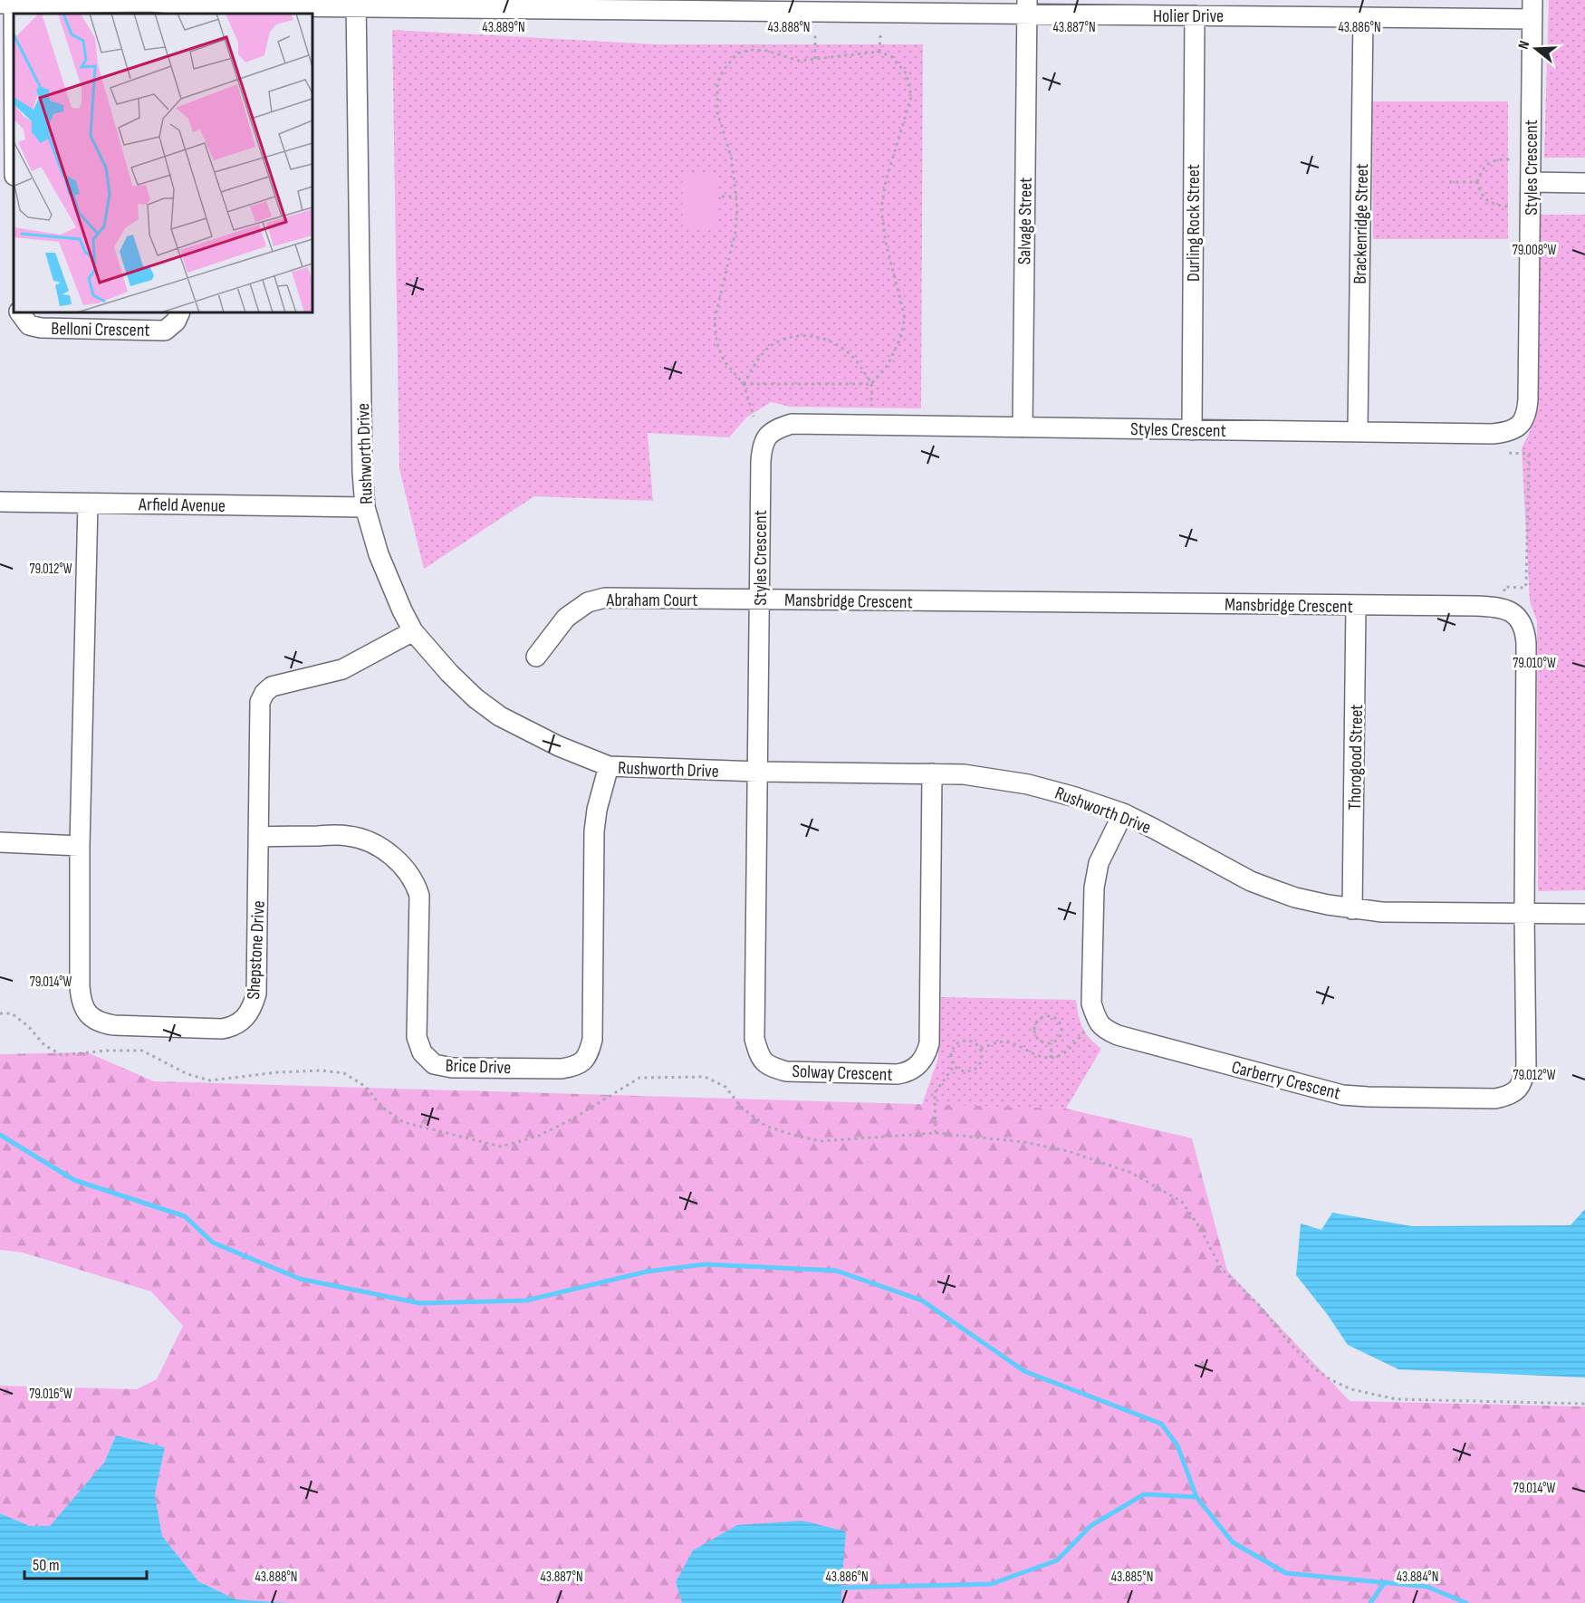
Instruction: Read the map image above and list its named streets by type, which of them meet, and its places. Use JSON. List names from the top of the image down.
{
  "streets": {
    "street": [
      "Holier Drive",
      "Styles Crescent",
      "Salvage Street",
      "Durling Rock Street",
      "Brackenridge Street",
      "Belloni Crescent",
      "Rushworth Drive",
      "Arfield Avenue",
      "Abraham Court",
      "Mansbridge Crescent",
      "Thorogood Street",
      "Shepstone Drive",
      "Brice Drive",
      "Solway Crescent",
      "Carberry Crescent"
    ]
  },
  "crossings": [
    ["Holier Drive", "Styles Crescent"],
    ["Holier Drive", "Salvage Street"],
    ["Holier Drive", "Durling Rock Street"],
    ["Holier Drive", "Brackenridge Street"],
    ["Holier Drive", "Rushworth Drive"],
    ["Styles Crescent", "Salvage Street"],
    ["Styles Crescent", "Durling Rock Street"],
    ["Styles Crescent", "Brackenridge Street"],
    ["Styles Crescent", "Rushworth Drive"],
    ["Styles Crescent", "Abraham Court"],
    ["Styles Crescent", "Mansbridge Crescent"],
    ["Styles Crescent", "Solway Crescent"],
    ["Rushworth Drive", "Arfield Avenue"],
    ["Rushworth Drive", "Mansbridge Crescent"],
    ["Rushworth Drive", "Thorogood Street"],
    ["Rushworth Drive", "Shepstone Drive"],
    ["Rushworth Drive", "Brice Drive"],
    ["Rushworth Drive", "Solway Crescent"],
    ["Rushworth Drive", "Carberry Crescent"],
    ["Arfield Avenue", "Shepstone Drive"],
    ["Abraham Court", "Mansbridge Crescent"],
    ["Mansbridge Crescent", "Thorogood Street"],
    ["Mansbridge Crescent", "Carberry Crescent"],
    ["Shepstone Drive", "Brice Drive"]
  ],
  "scale_bar": "50 m",
  "north": "left",
  "coordinates": [
    "43.889°N",
    "43.888°N",
    "43.887°N",
    "43.886°N",
    "79.008°W",
    "79.012°W",
    "79.010°W",
    "79.014°W",
    "79.016°W",
    "43.885°N",
    "43.884°N"
  ]
}
